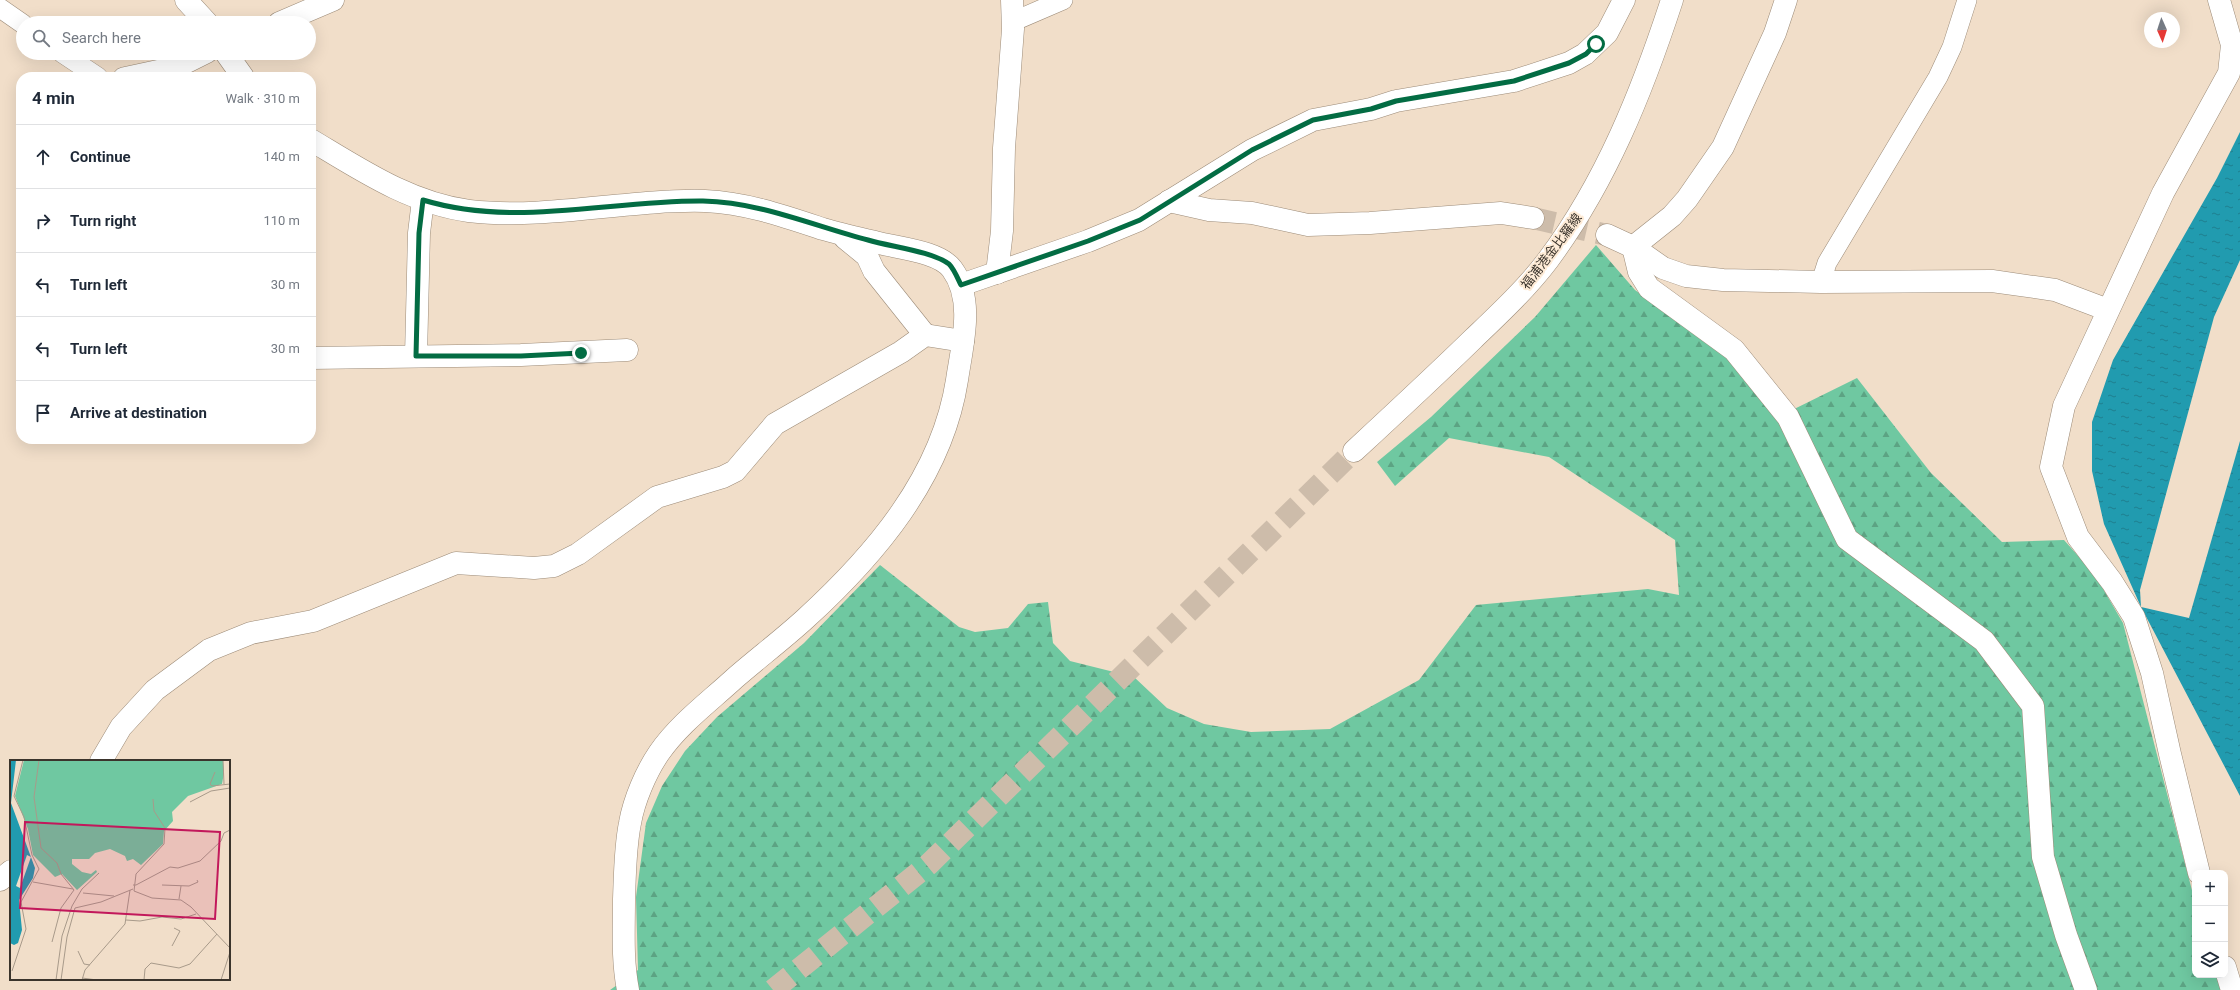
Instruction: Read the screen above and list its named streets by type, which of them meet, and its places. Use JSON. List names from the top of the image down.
{
  "streets": {
    "street": ["福浦港金比羅線"]
  },
  "north": "bottom",
  "page": {
    "search": "Search here",
    "heading": ["4 min", "Walk · 310 m"],
    "list": [
      ["Continue", "140 m"],
      ["Turn right", "110 m"],
      ["Turn left", "30 m"],
      ["Turn left", "30 m"],
      "Arrive at destination"
    ],
    "map_buttons": ["+", "−"]
  }
}
